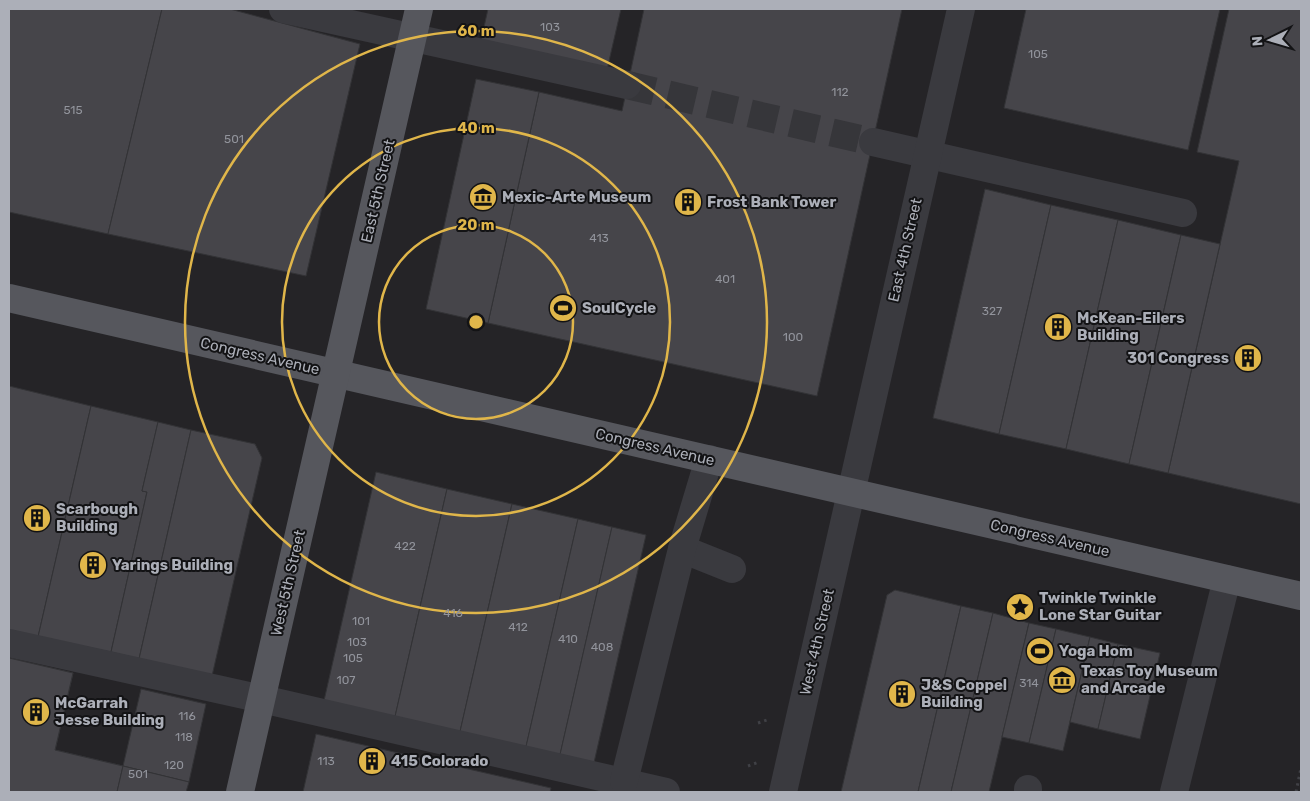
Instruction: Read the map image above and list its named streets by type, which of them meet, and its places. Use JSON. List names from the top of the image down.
{
  "streets": {
    "main road": ["East 5th Street", "Congress Avenue", "West 5th Street"],
    "street": ["East 4th Street", "West 4th Street"]
  },
  "crossings": [
    ["East 5th Street", "Congress Avenue"],
    ["East 5th Street", "West 5th Street"],
    ["East 4th Street", "Congress Avenue"],
    ["East 4th Street", "West 4th Street"],
    ["Congress Avenue", "West 5th Street"],
    ["Congress Avenue", "West 4th Street"]
  ],
  "places": {
    "museum": ["Mexic-Arte Museum", "Texas Toy Museum and Arcade"],
    "building": [
      "Frost Bank Tower",
      "McKean-Eilers Building",
      "301 Congress",
      "Scarbough Building",
      "Yarings Building",
      "J&S Coppel Building",
      "McGarrah Jesse Building",
      "415 Colorado"
    ],
    "sports": ["SoulCycle", "Yoga Hom"],
    "place": ["Twinkle Twinkle Lone Star Guitar"]
  },
  "house_numbers": [
    "103",
    "105",
    "112",
    "515",
    "501",
    "413",
    "401",
    "327",
    "100",
    "422",
    "416",
    "101",
    "412",
    "410",
    "103",
    "408",
    "105",
    "107",
    "314",
    "116",
    "118",
    "113",
    "120",
    "501"
  ],
  "north": "left",
  "rings": ["60 m", "40 m", "20 m"]
}
